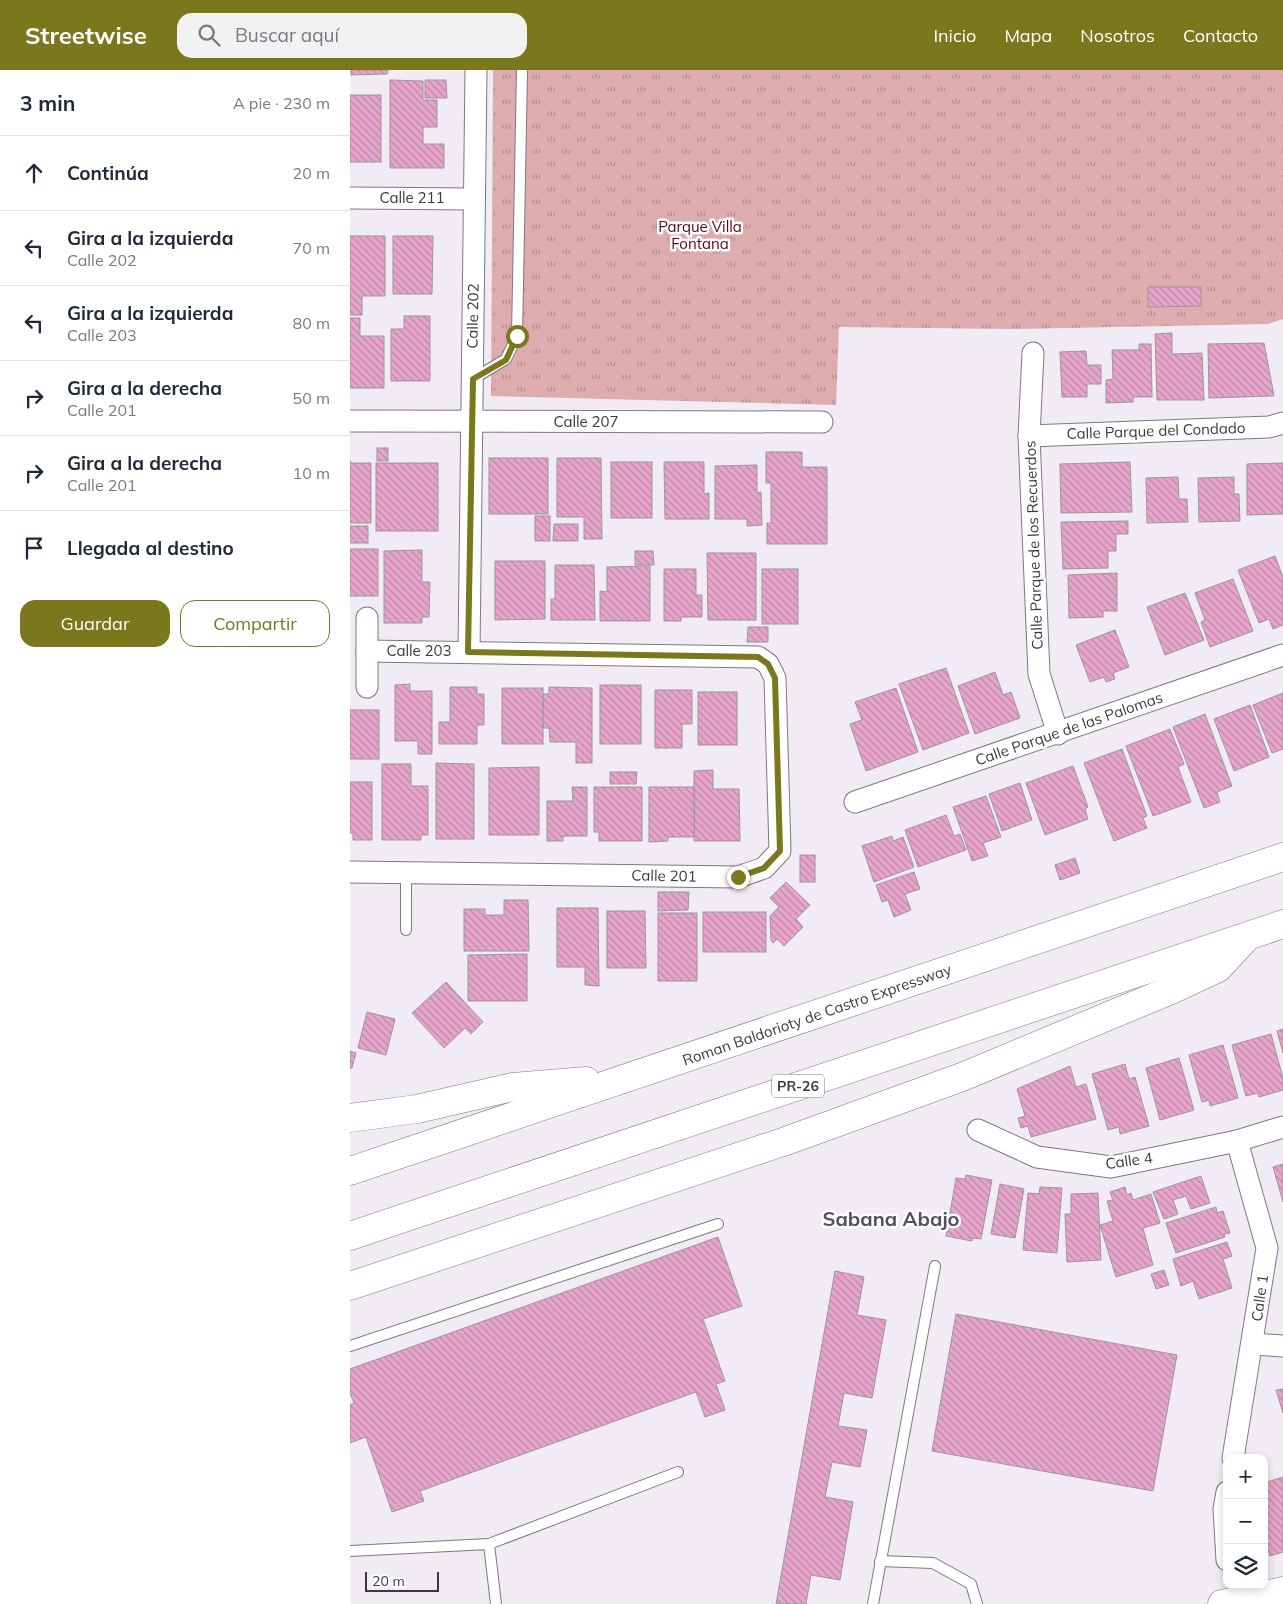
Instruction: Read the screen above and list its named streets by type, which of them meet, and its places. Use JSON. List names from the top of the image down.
{
  "streets": {
    "main road": ["Roman Baldorioty de Castro Expressway", "PR-26"],
    "street": [
      "Calle 211",
      "Calle 202",
      "Calle 207",
      "Calle Parque del Condado",
      "Calle Parque de los Recuerdos",
      "Calle 203",
      "Calle Parque de las Palomas",
      "Calle 201",
      "Calle 4",
      "Calle 1"
    ]
  },
  "crossings": [
    ["Calle 211", "Calle 202"],
    ["Calle 202", "Calle 207"],
    ["Calle 202", "Calle 203"],
    ["Calle Parque del Condado", "Calle Parque de los Recuerdos"],
    ["Calle Parque de los Recuerdos", "Calle Parque de las Palomas"],
    ["Calle 203", "Calle 201"],
    ["Calle 4", "Calle 1"]
  ],
  "districts": ["Sabana Abajo"],
  "parks": ["Parque Villa Fontana"],
  "scale_bar": "20 m",
  "page": {
    "header": "Streetwise",
    "search": "Buscar aquí",
    "nav": [
      "Inicio",
      "Mapa",
      "Nosotros",
      "Contacto"
    ],
    "heading": ["3 min", "A pie · 230 m"],
    "list": [
      ["Continúa", "20 m"],
      ["Gira a la izquierda", "Calle 202", "70 m"],
      ["Gira a la izquierda", "Calle 203", "80 m"],
      ["Gira a la derecha", "Calle 201", "50 m"],
      ["Gira a la derecha", "Calle 201", "10 m"],
      "Llegada al destino"
    ],
    "buttons": ["Guardar", "Compartir"],
    "map_buttons": ["+", "−"],
    "scale": "20 m"
  }
}
